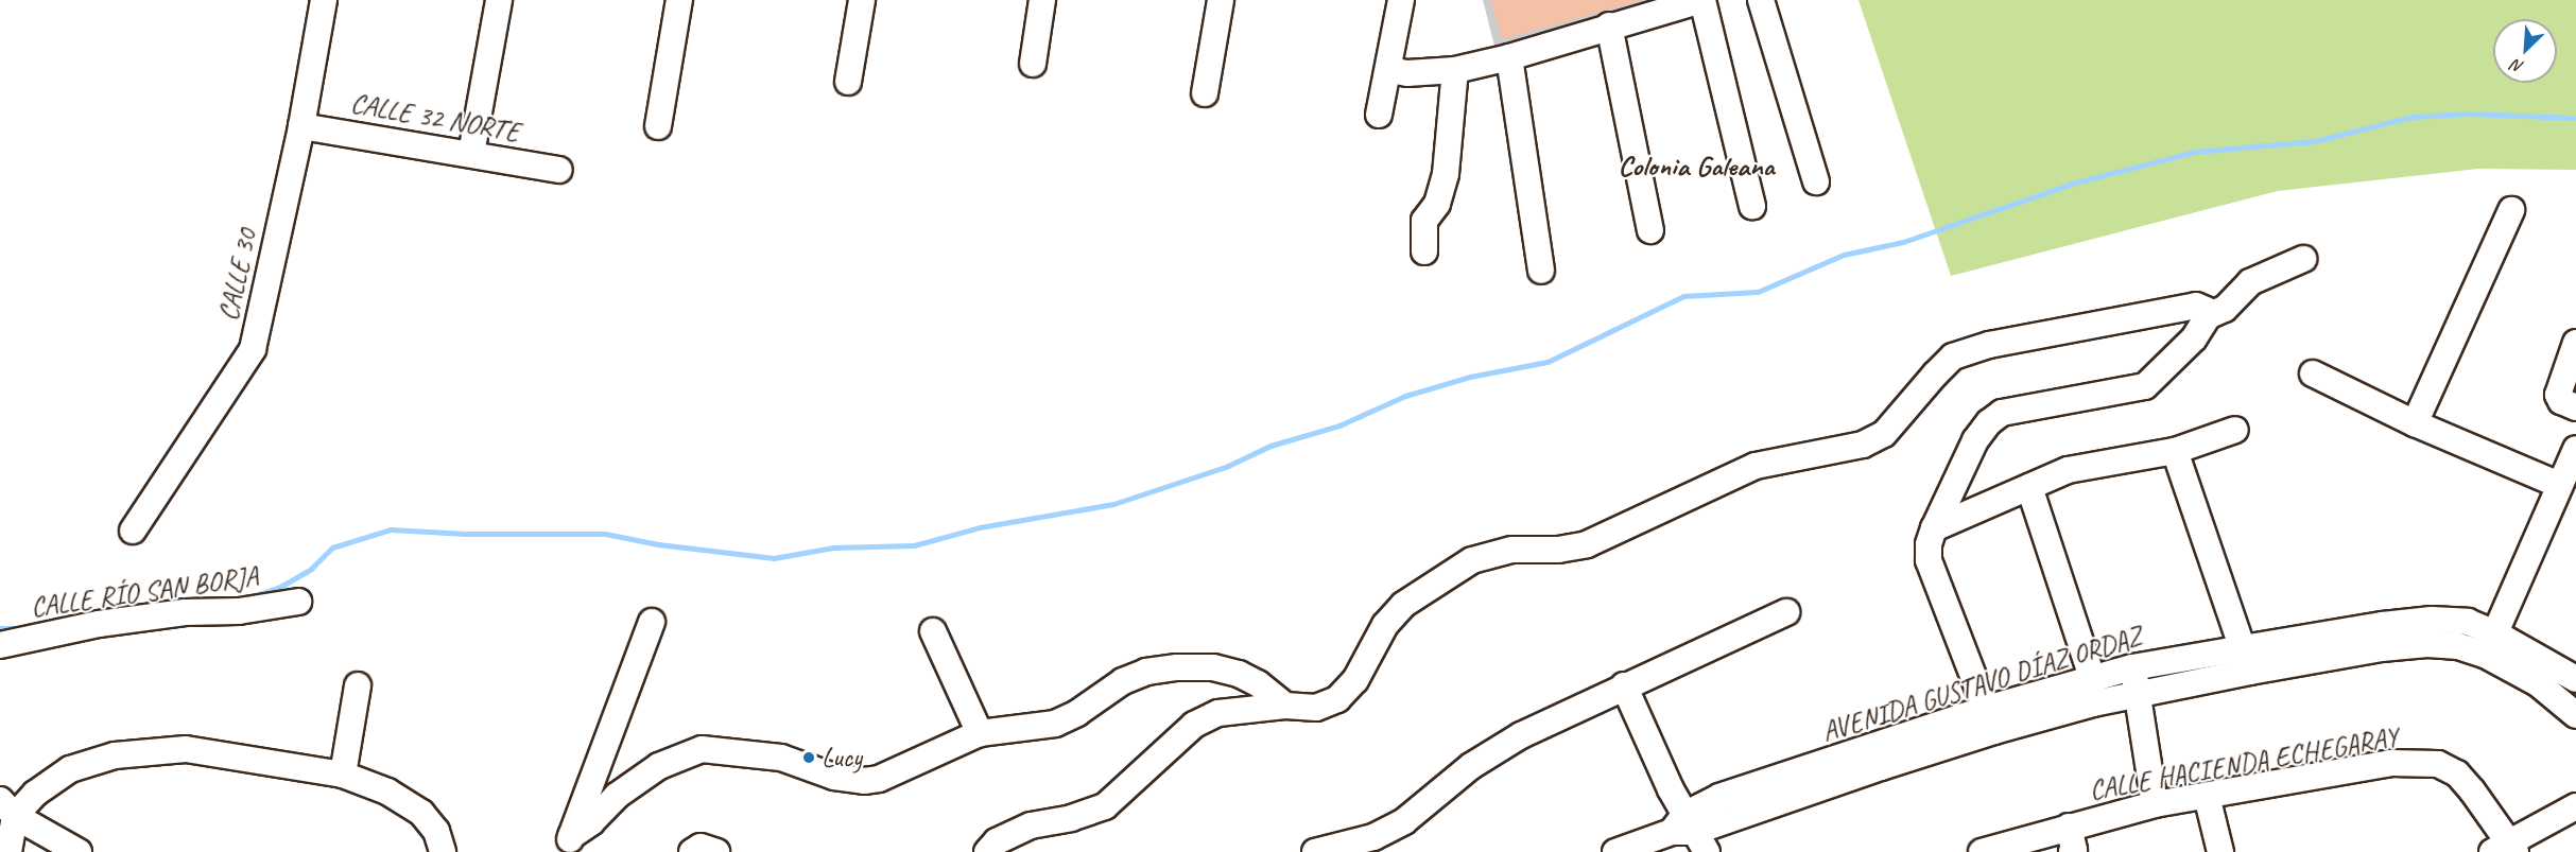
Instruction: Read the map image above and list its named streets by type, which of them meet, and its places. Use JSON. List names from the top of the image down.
{
  "streets": {
    "street": [
      "CALLE 32 NORTE",
      "CALLE 30",
      "CALLE RÍO SAN BORJA",
      "AVENIDA GUSTAVO DÍAZ ORDAZ",
      "CALLE HACIENDA ECHEGARAY"
    ]
  },
  "crossings": [
    ["CALLE 32 NORTE", "CALLE 30"]
  ],
  "districts": ["Colonia Galeana"],
  "places": ["Lucy"],
  "north": "bottom left"
}
